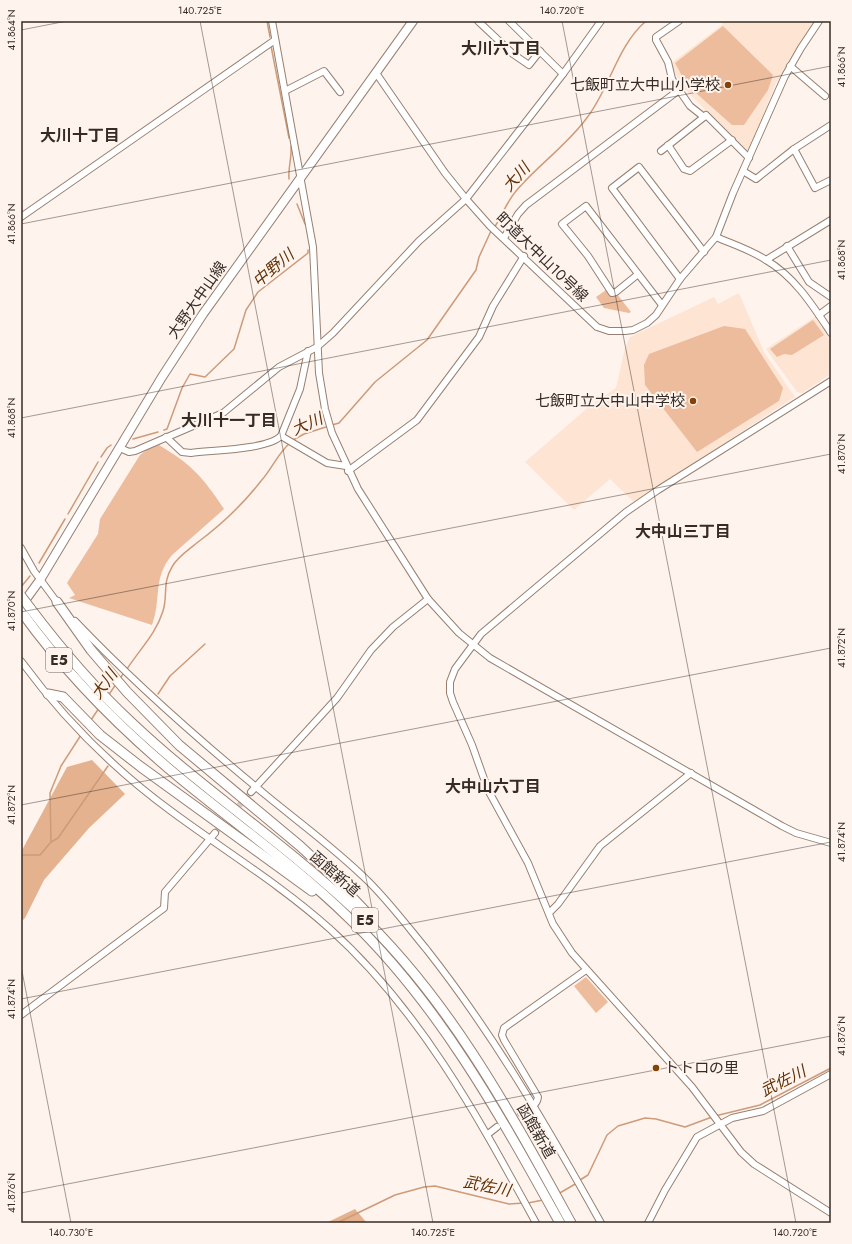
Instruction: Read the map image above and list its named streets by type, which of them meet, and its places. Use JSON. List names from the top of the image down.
{
  "streets": {
    "highway": ["E5", "函館新道"],
    "main road": ["大野大中山線"],
    "street": ["町道大中山10号線"]
  },
  "crossings": [
    ["町道大中山10号線", "大野大中山線"],
    ["大野大中山線", "函館新道"]
  ],
  "districts": [
    "大川六丁目",
    "大川十丁目",
    "大川十一丁目",
    "大中山三丁目",
    "大中山六丁目"
  ],
  "water": ["大川", "中野川", "武佐川"],
  "places": ["七飯町立大中山小学校", "七飯町立大中山中学校", "トトロの里"],
  "coordinates": [
    "140.725°E",
    "140.720°E",
    "41.864°N",
    "41.866°N",
    "41.868°N",
    "41.870°N",
    "41.872°N",
    "41.874°N",
    "41.876°N",
    "140.730°E"
  ]
}
